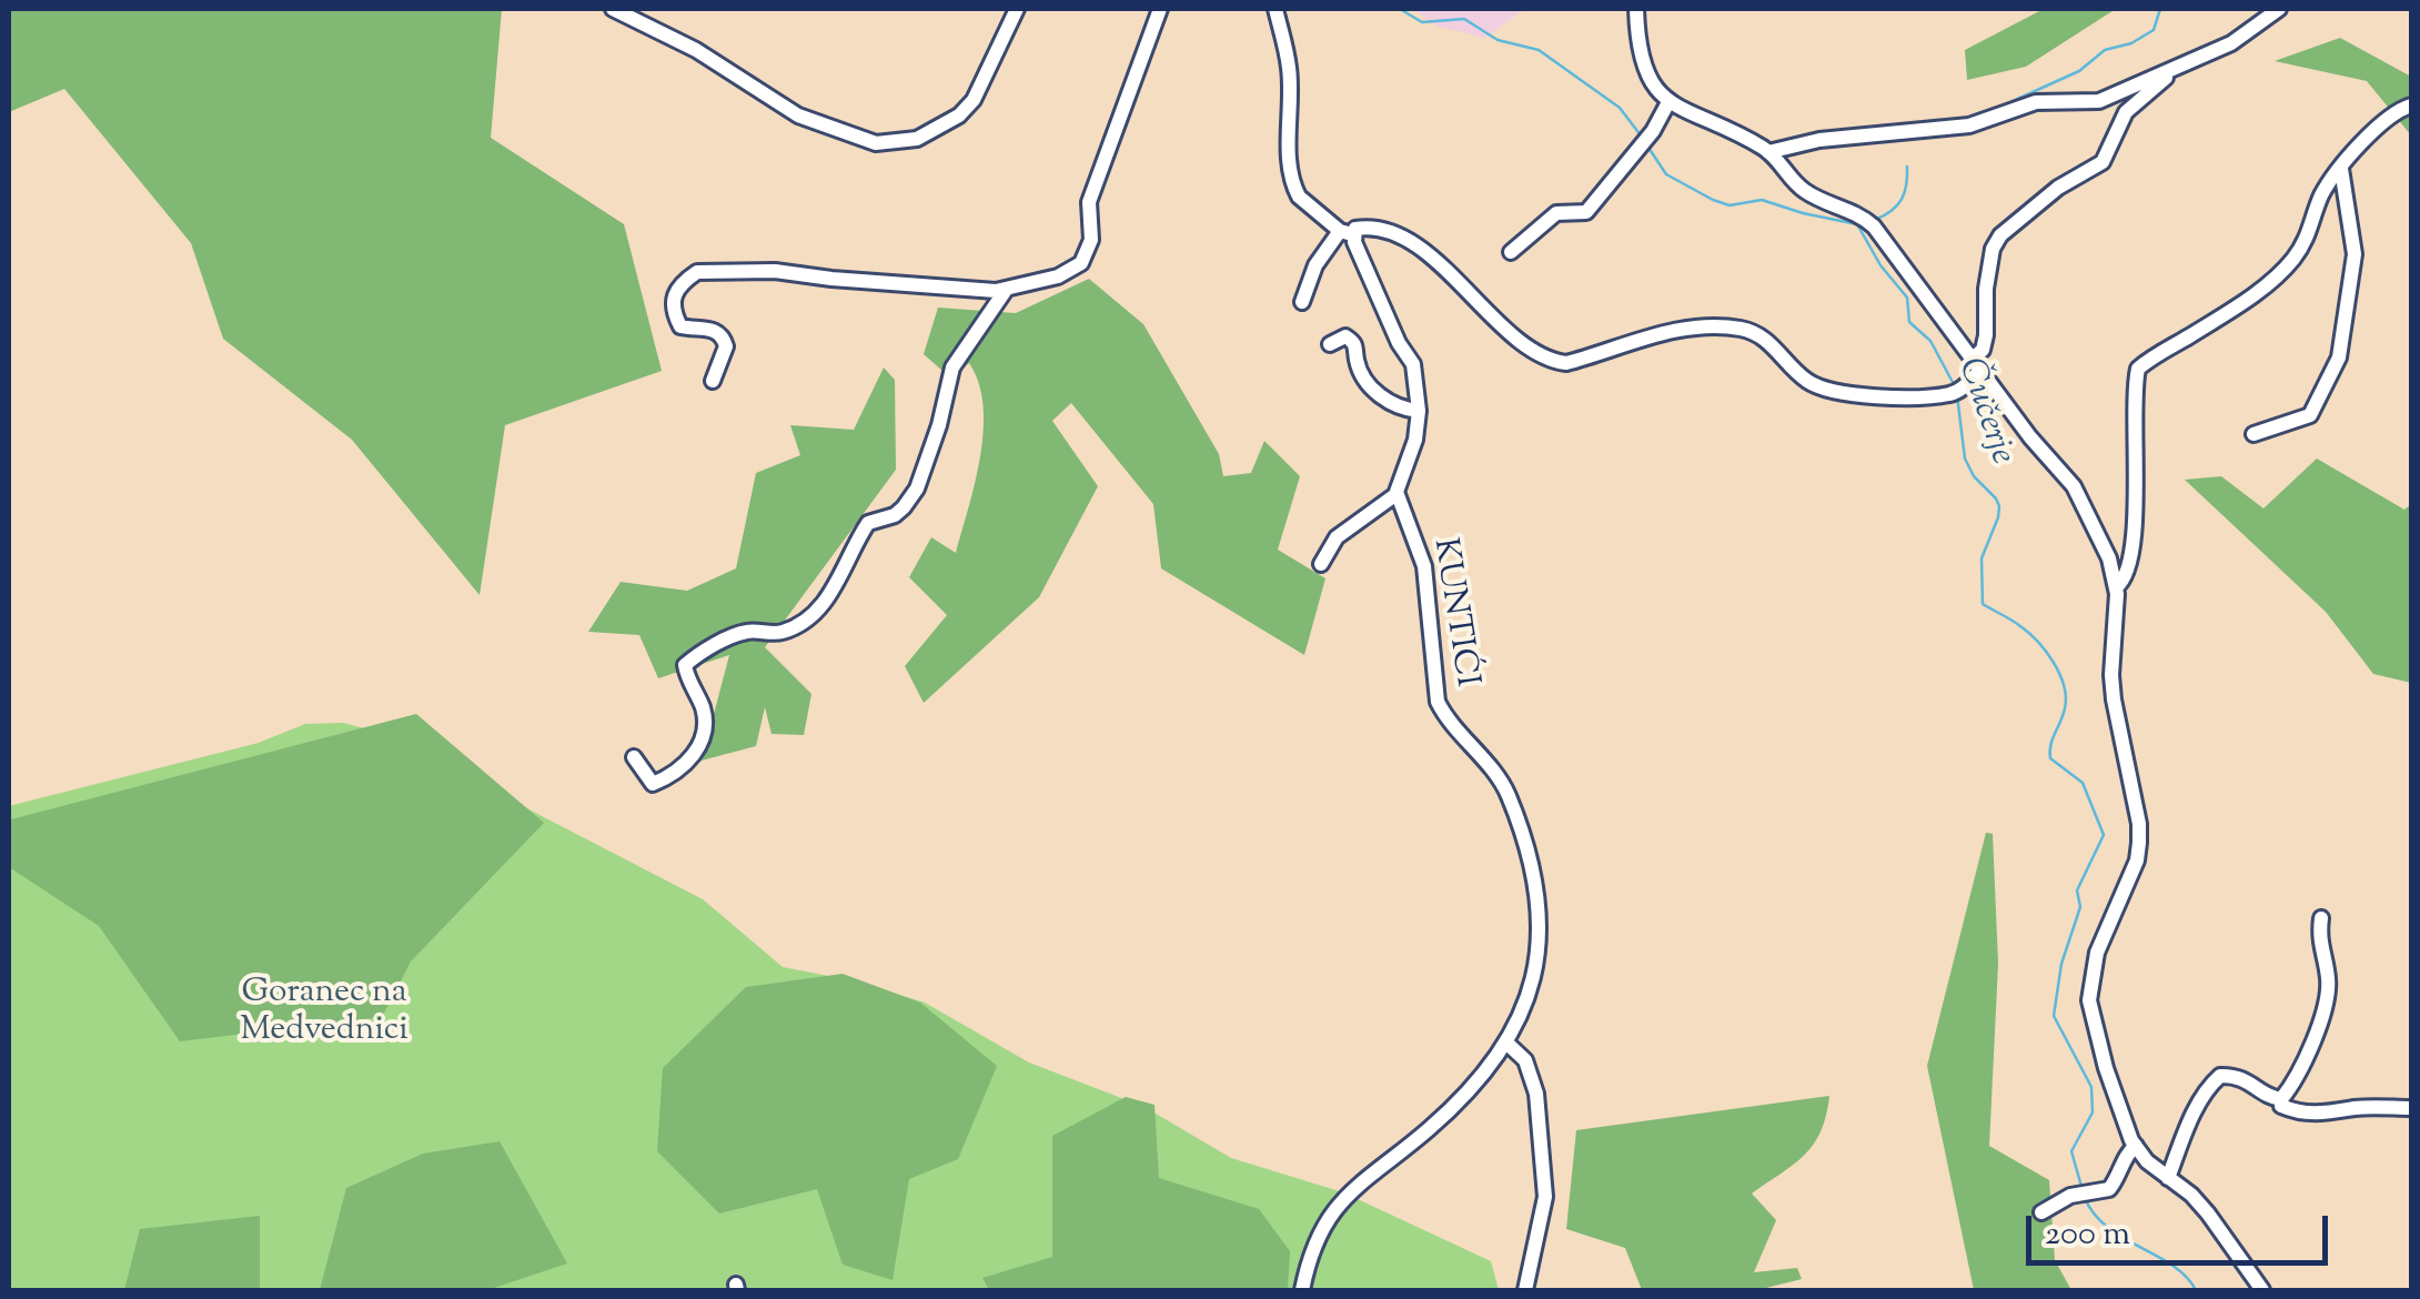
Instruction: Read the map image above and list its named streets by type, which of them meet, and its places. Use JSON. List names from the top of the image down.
{
  "streets": {
    "street": ["KUNTIĆI"]
  },
  "water": ["Čučerje"],
  "parks": ["Goranec na Medvednici"],
  "scale_bar": "200 m"
}
